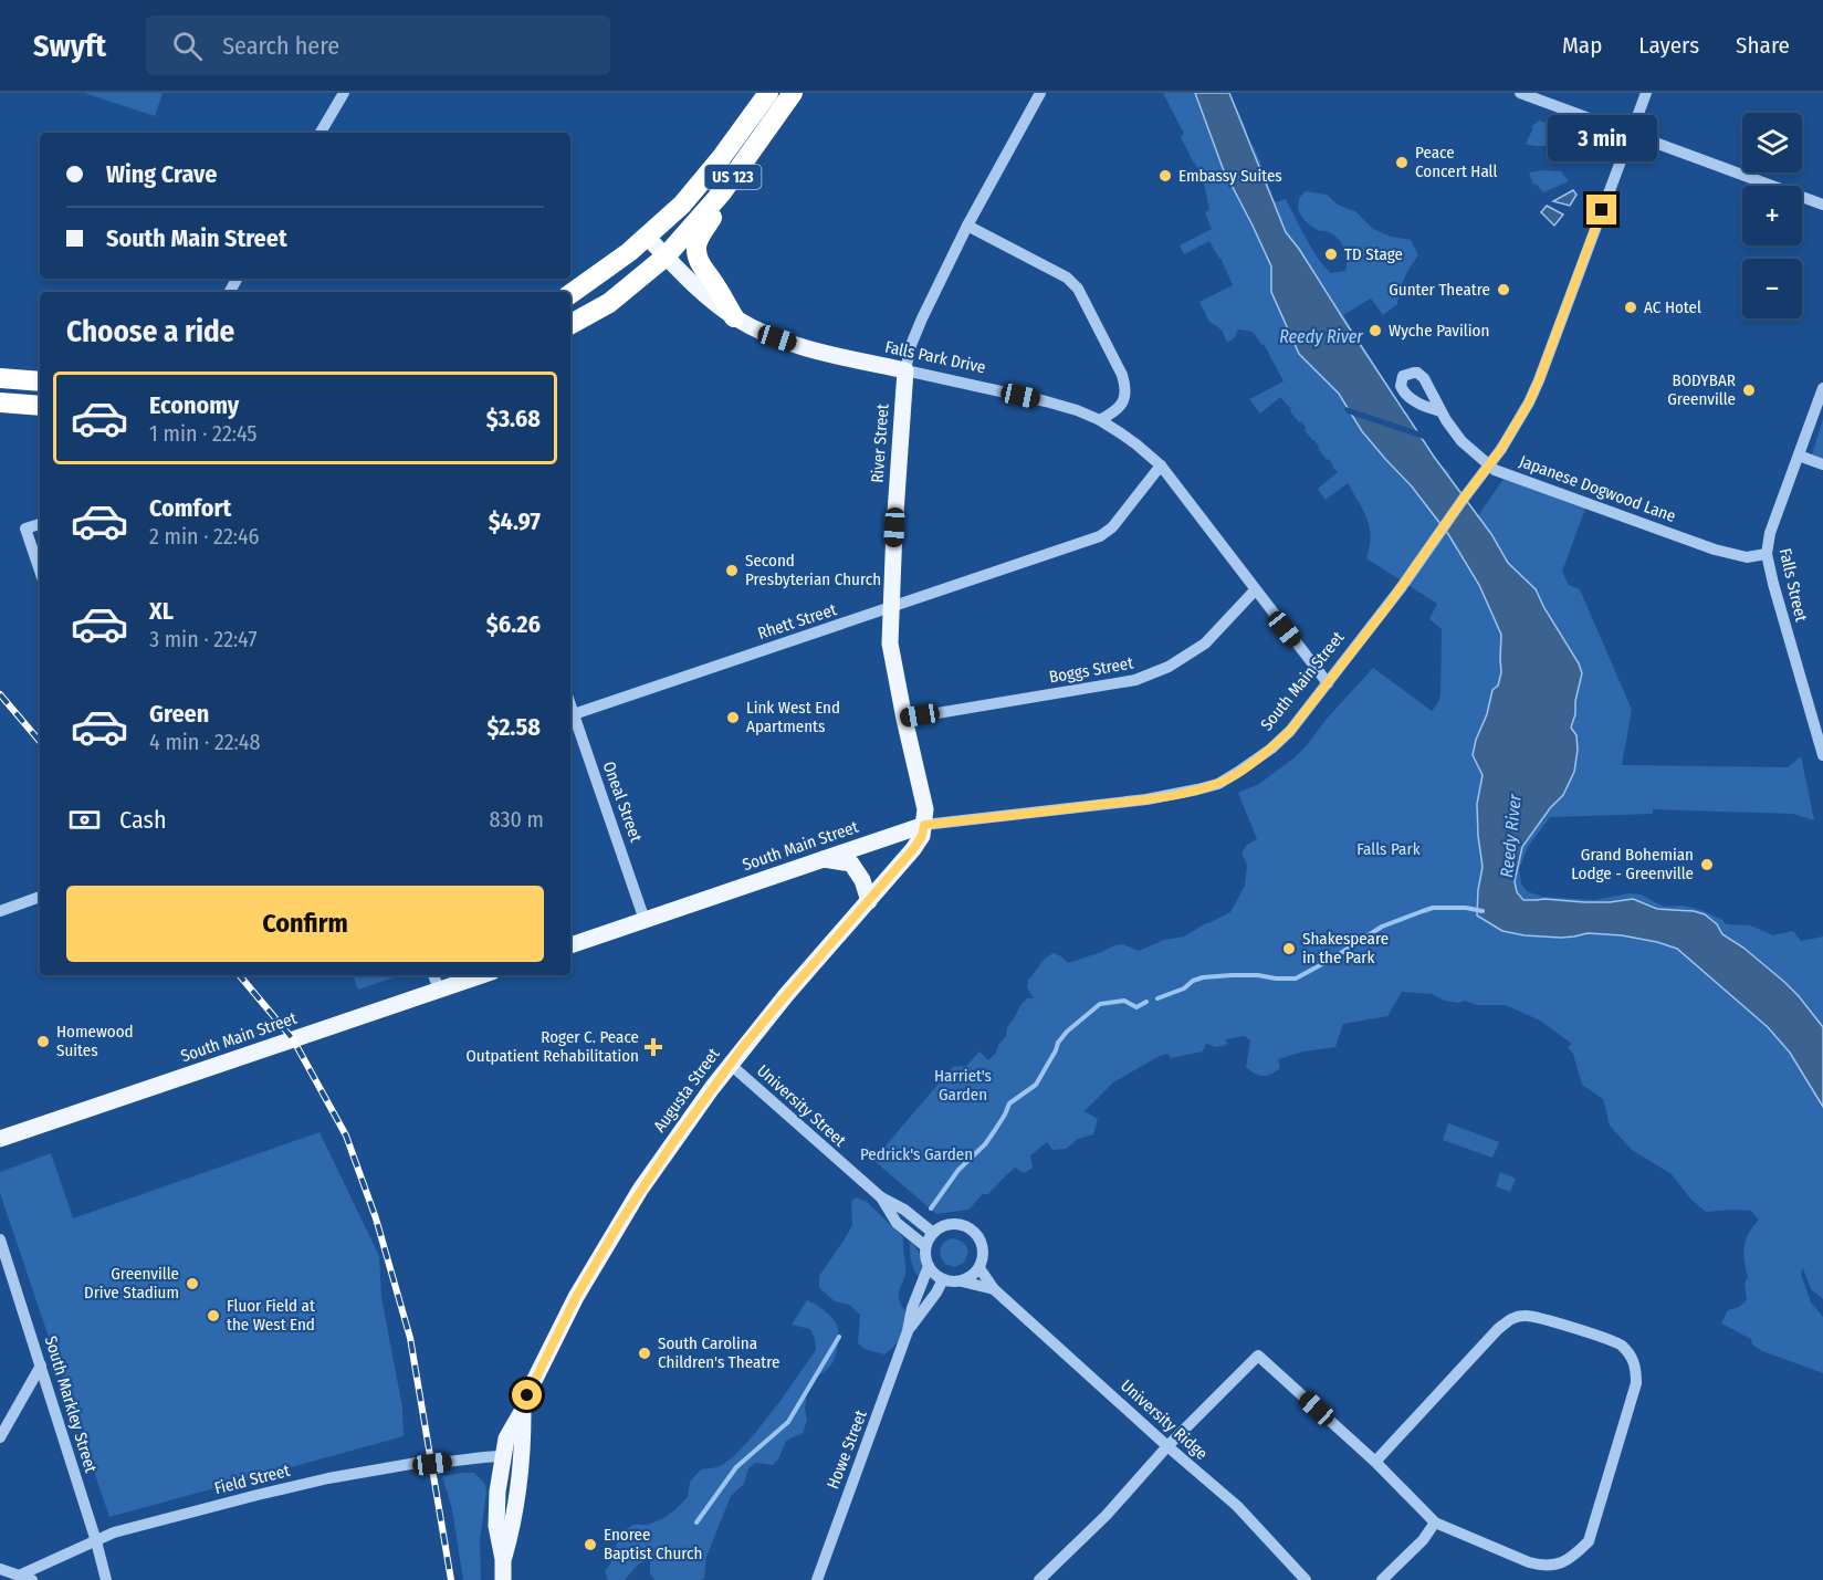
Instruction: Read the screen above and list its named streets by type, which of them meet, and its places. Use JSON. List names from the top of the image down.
{
  "streets": {
    "highway": ["US 123"],
    "main road": [
      "Falls Park Drive",
      "River Street",
      "South Main Street",
      "Augusta Street"
    ],
    "street": [
      "Japanese Dogwood Lane",
      "Falls Street",
      "Rhett Street",
      "Boggs Street",
      "Oneal Street",
      "University Street",
      "South Markley Street",
      "University Ridge",
      "Howe Street",
      "Field Street"
    ]
  },
  "crossings": [
    ["US 123", "Falls Park Drive"],
    ["Falls Park Drive", "River Street"],
    ["Falls Park Drive", "Rhett Street"],
    ["Falls Park Drive", "Boggs Street"],
    ["Falls Park Drive", "South Main Street"],
    ["River Street", "Rhett Street"],
    ["River Street", "Boggs Street"],
    ["River Street", "South Main Street"],
    ["River Street", "Augusta Street"],
    ["Japanese Dogwood Lane", "Falls Street"],
    ["Rhett Street", "Oneal Street"],
    ["South Main Street", "Oneal Street"],
    ["South Main Street", "Augusta Street"],
    ["Augusta Street", "University Street"],
    ["Augusta Street", "Field Street"],
    ["University Street", "University Ridge"],
    ["University Street", "Howe Street"],
    ["South Markley Street", "Field Street"],
    ["University Ridge", "Howe Street"]
  ],
  "water": ["Reedy River"],
  "parks": ["Falls Park", "Harriet's Garden", "Pedrick's Garden"],
  "places": {
    "other": [
      "Peace Concert Hall",
      "Embassy Suites",
      "TD Stage",
      "Gunter Theatre",
      "AC Hotel",
      "Wyche Pavilion",
      "BODYBAR Greenville",
      "Second Presbyterian Church",
      "Link West End Apartments",
      "Grand Bohemian Lodge - Greenville",
      "Shakespeare in the Park",
      "Homewood Suites",
      "Greenville Drive Stadium",
      "Fluor Field at the West End",
      "South Carolina Children's Theatre",
      "Enoree Baptist Church"
    ],
    "health": ["Roger C. Peace Outpatient Rehabilitation"]
  },
  "page": {
    "header": "Swyft",
    "search": "Search here",
    "nav": ["Map", "Layers", "Share"],
    "map_buttons": ["+", "−"],
    "bubble": "3 min",
    "banner": ["Wing Crave", "South Main Street"],
    "heading": "Choose a ride",
    "list": [
      {
        "name": "Economy",
        "note": "1 min · 22:45",
        "value": "$3.68"
      },
      {
        "name": "Comfort",
        "note": "2 min · 22:46",
        "value": "$4.97"
      },
      {
        "name": "XL",
        "note": "3 min · 22:47",
        "value": "$6.26"
      },
      {
        "name": "Green",
        "note": "4 min · 22:48",
        "value": "$2.58"
      }
    ],
    "pay": ["Cash", "830 m"],
    "buttons": "Confirm"
  }
}
